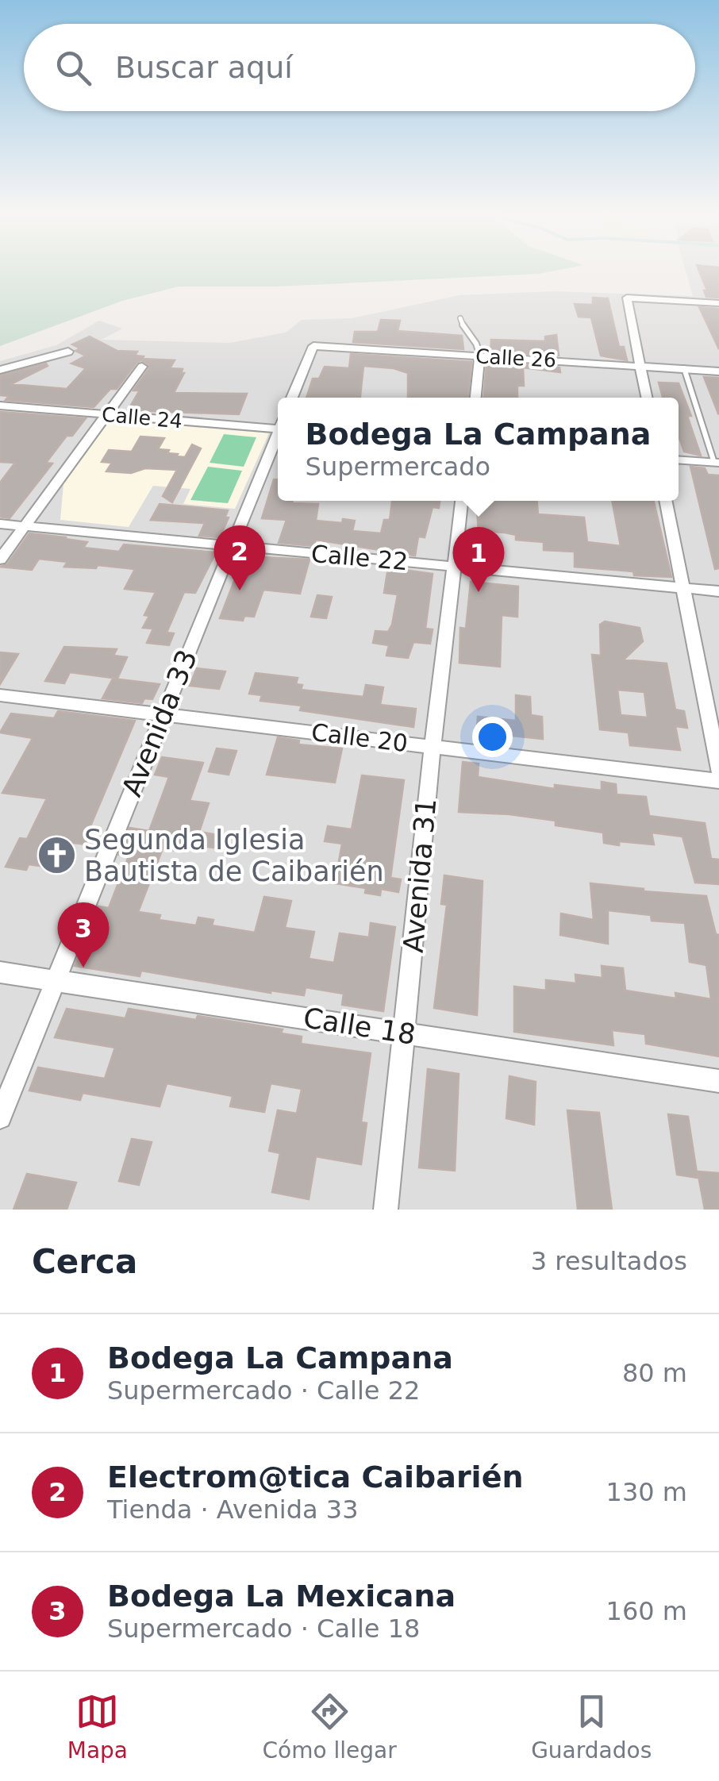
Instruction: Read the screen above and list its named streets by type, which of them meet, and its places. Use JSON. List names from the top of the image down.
{
  "streets": {
    "street": [
      "Calle 26",
      "Calle 24",
      "Calle 22",
      "Avenida 33",
      "Calle 20",
      "Avenida 31",
      "Calle 18"
    ]
  },
  "crossings": [
    ["Calle 22", "Avenida 33"],
    ["Calle 22", "Avenida 31"],
    ["Avenida 33", "Calle 20"],
    ["Avenida 33", "Calle 18"],
    ["Calle 20", "Avenida 31"],
    ["Avenida 31", "Calle 18"]
  ],
  "places": {
    "church": ["Segunda Iglesia Bautista de Caibarién"]
  },
  "page": {
    "search": "Buscar aquí",
    "popup": ["Bodega La Campana", "Supermercado"],
    "pins": ["2", "1", "3"],
    "heading": ["Cerca", "3 resultados"],
    "list": [
      {
        "mark": "1",
        "name": "Bodega La Campana",
        "note": "Supermercado · Calle 22",
        "value": "80 m"
      },
      {
        "mark": "2",
        "name": "Electrom@tica Caibarién",
        "note": "Tienda · Avenida 33",
        "value": "130 m"
      },
      {
        "mark": "3",
        "name": "Bodega La Mexicana",
        "note": "Supermercado · Calle 18",
        "value": "160 m"
      }
    ],
    "nav": ["Mapa", "Cómo llegar", "Guardados"]
  }
}
